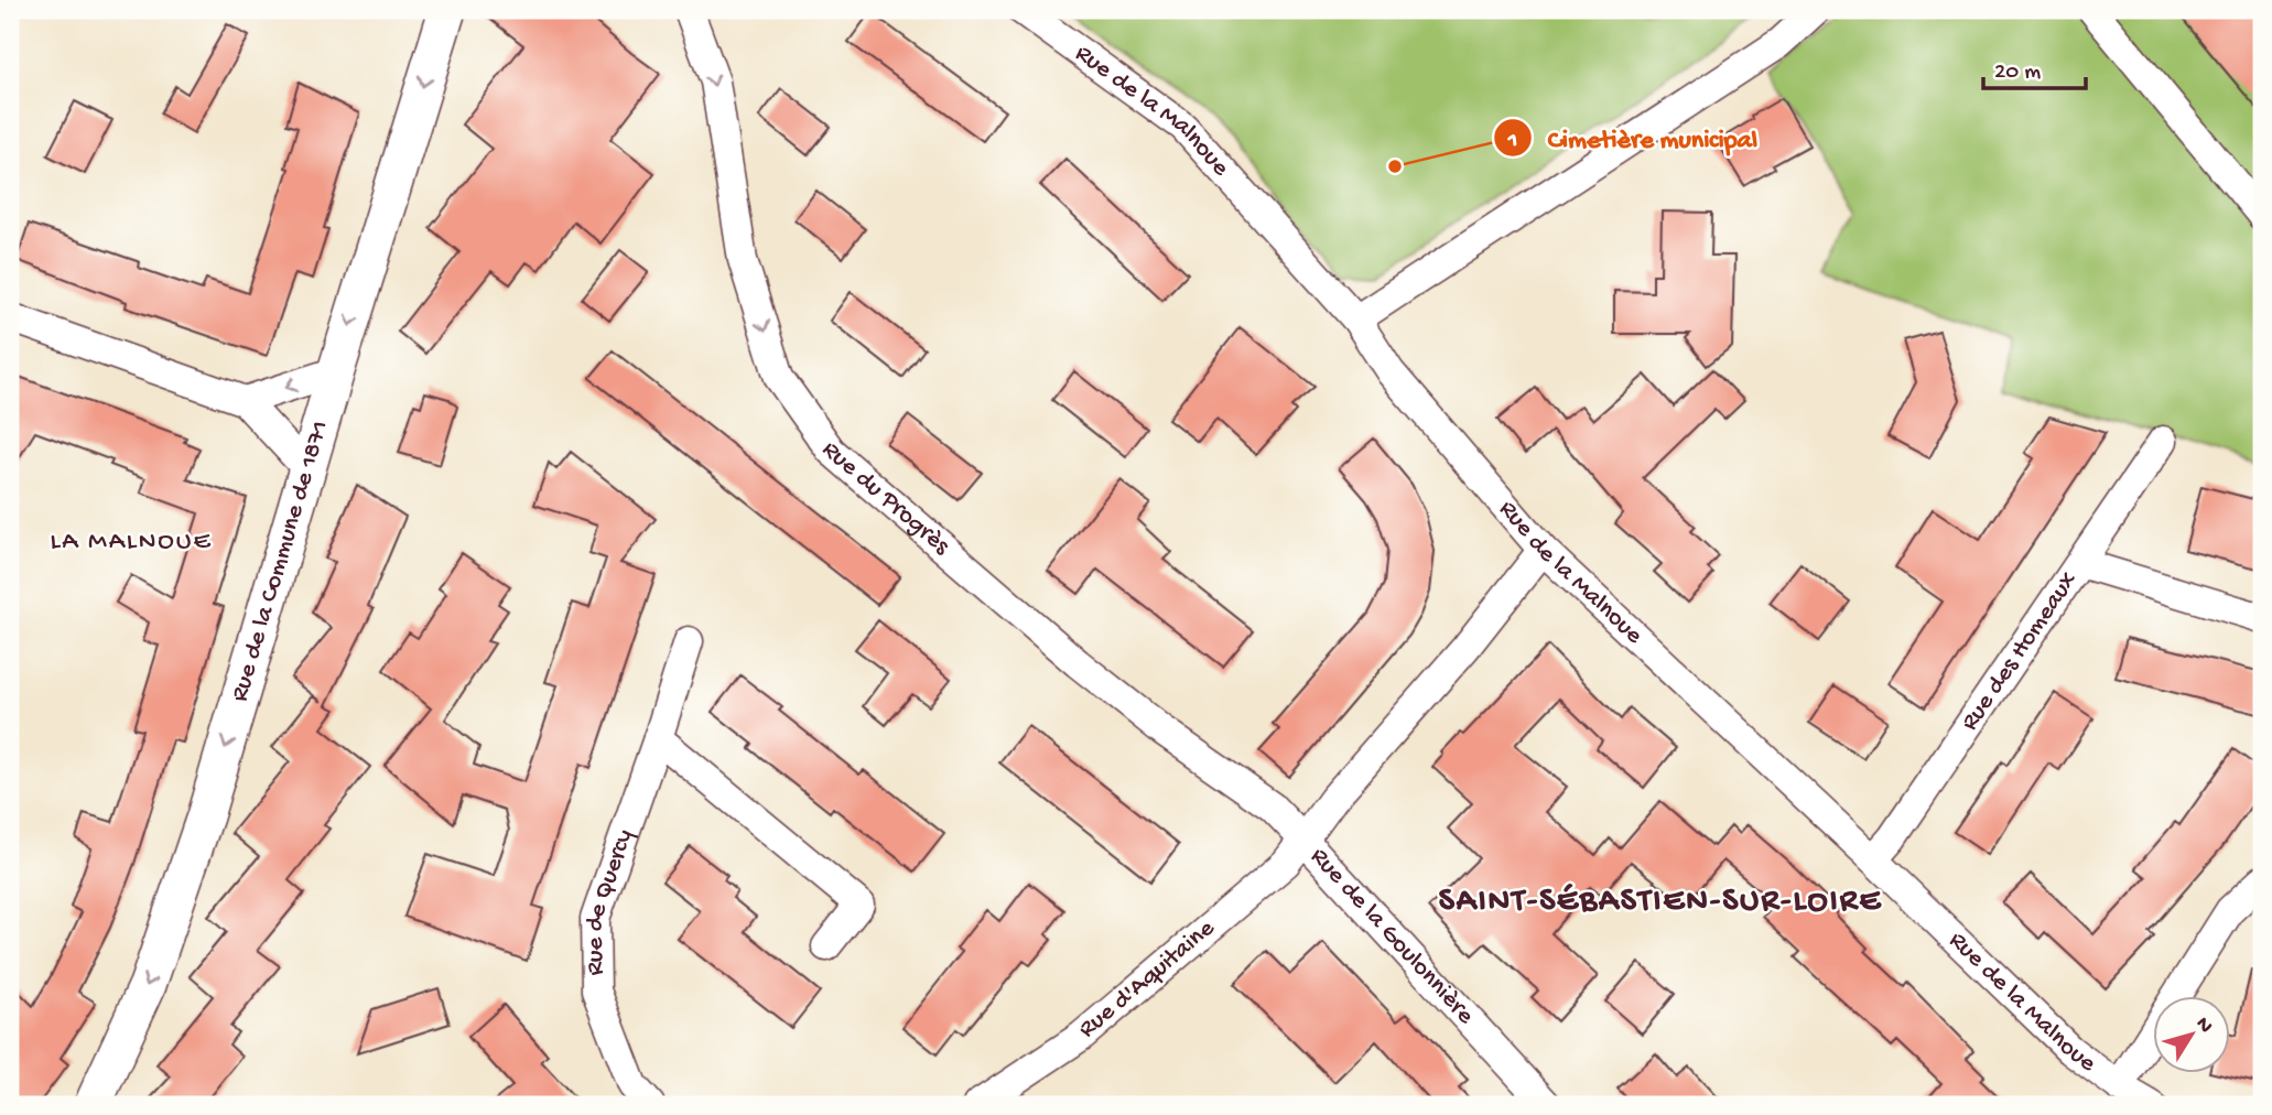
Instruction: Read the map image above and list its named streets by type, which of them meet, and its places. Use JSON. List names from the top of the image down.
{
  "streets": {
    "street": [
      "Rue de la Malnoue",
      "Rue du Progrès",
      "Rue de la Commune de 1871",
      "Rue des Homeaux",
      "Rue de Quercy",
      "Rue de la Goulonnière",
      "Rue d'Aquitaine"
    ]
  },
  "crossings": [
    ["Rue de la Malnoue", "Rue des Homeaux"],
    ["Rue de la Malnoue", "Rue de la Goulonnière"],
    ["Rue du Progrès", "Rue de la Goulonnière"],
    ["Rue du Progrès", "Rue d'Aquitaine"],
    ["Rue de la Goulonnière", "Rue d'Aquitaine"]
  ],
  "one_way": ["Rue du Progrès", "Rue de la Commune de 1871"],
  "districts": ["LA MALNOUE", "SAINT-SÉBASTIEN-SUR-LOIRE"],
  "places": ["Cimetière municipal"],
  "scale_bar": "20 m",
  "north": "top right"
}
